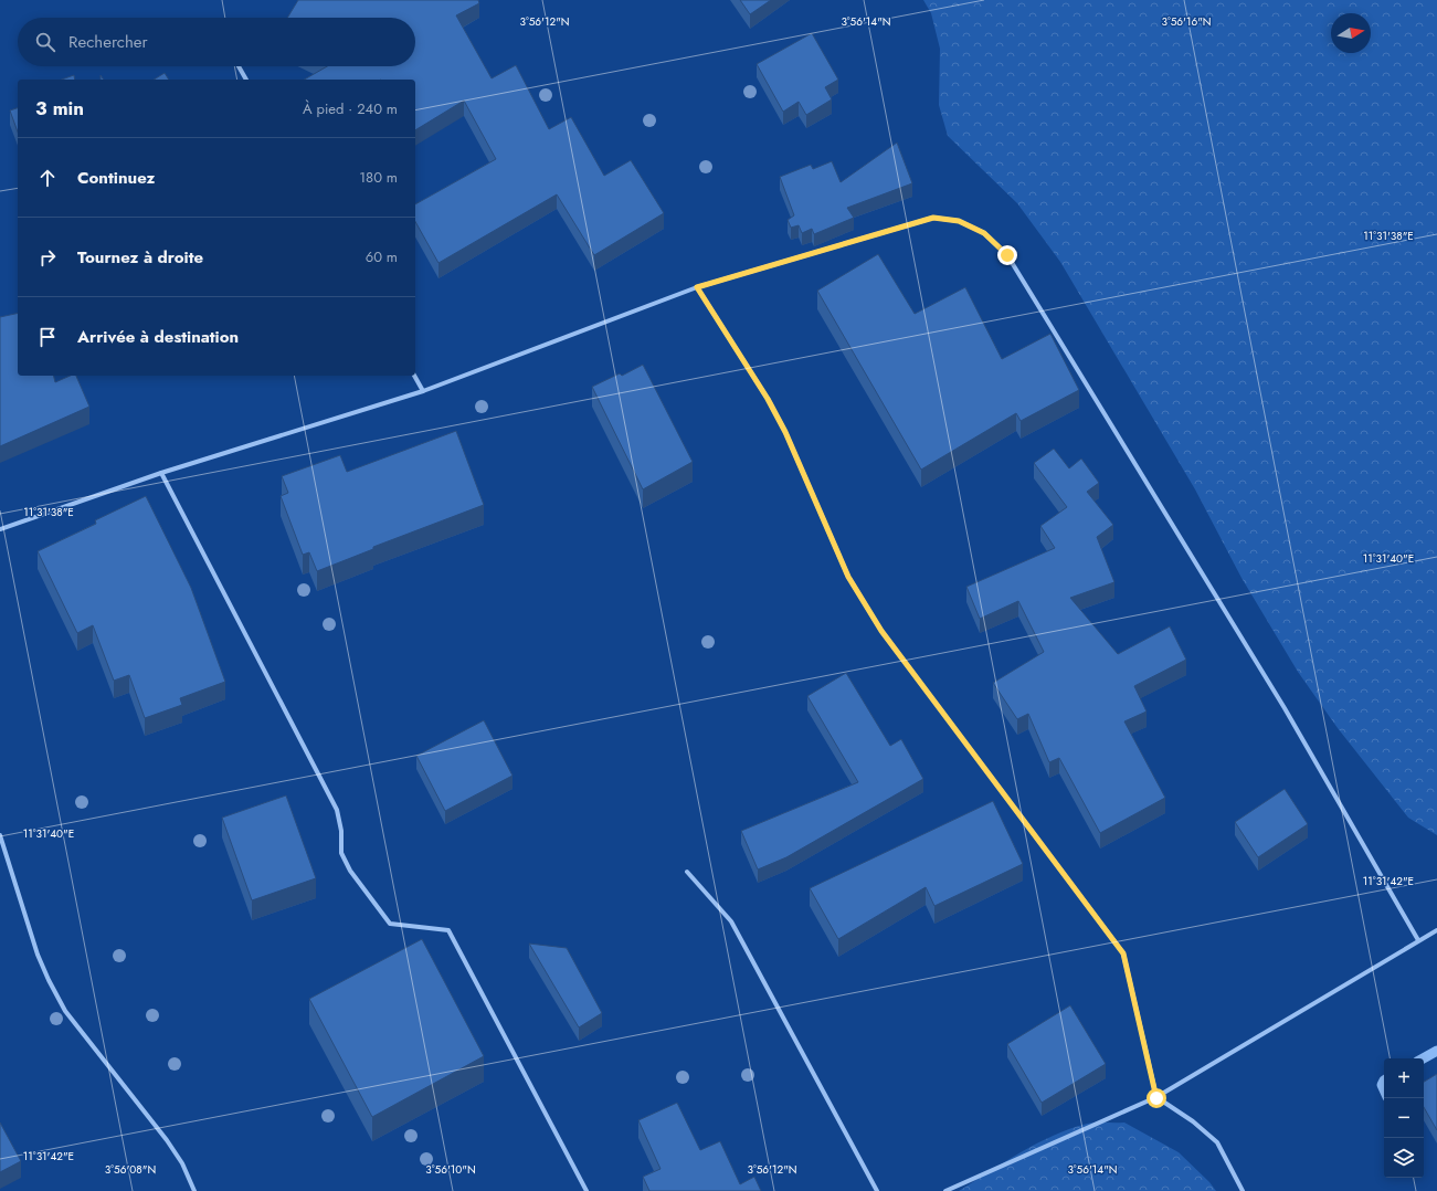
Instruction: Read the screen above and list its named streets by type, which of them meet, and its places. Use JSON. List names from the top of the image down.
{
  "north": "right",
  "page": {
    "search": "Rechercher",
    "heading": ["3 min", "À pied · 240 m"],
    "list": [
      ["Continuez", "180 m"],
      ["Tournez à droite", "60 m"],
      "Arrivée à destination"
    ],
    "map_buttons": ["+", "−"]
  },
  "coordinates": [
    "3°56'12\"N",
    "3°56'14\"N",
    "3°56'16\"N",
    "11°31'38\"E",
    "11°31'40\"E",
    "11°31'42\"E",
    "3°56'08\"N",
    "3°56'10\"N"
  ]
}
